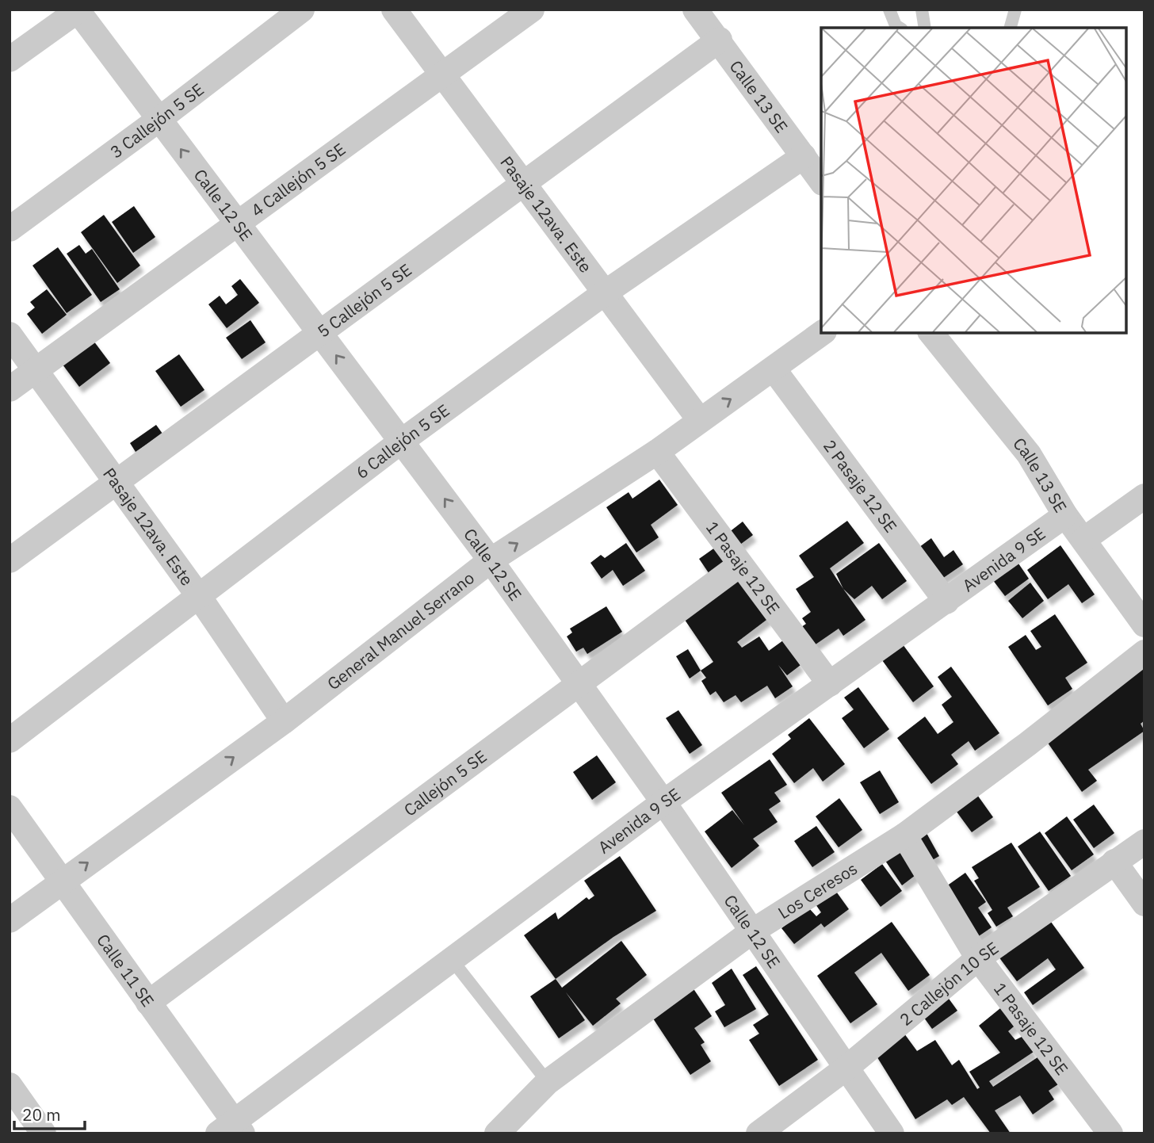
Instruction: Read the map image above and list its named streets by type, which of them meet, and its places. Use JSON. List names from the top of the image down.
{
  "streets": {
    "street": [
      "Calle 13 SE",
      "3 Callejón 5 SE",
      "4 Callejón 5 SE",
      "Calle 12 SE",
      "Pasaje 12ava. Este",
      "5 Callejón 5 SE",
      "6 Callejón 5 SE",
      "2 Pasaje 12 SE",
      "Avenida 9 SE",
      "1 Pasaje 12 SE",
      "General Manuel Serrano",
      "Callejón 5 SE",
      "Los Ceresos",
      "Calle 11 SE",
      "2 Callejón 10 SE"
    ]
  },
  "crossings": [
    ["Calle 13 SE", "5 Callejón 5 SE"],
    ["Calle 13 SE", "6 Callejón 5 SE"],
    ["Calle 13 SE", "Avenida 9 SE"],
    ["3 Callejón 5 SE", "Calle 12 SE"],
    ["4 Callejón 5 SE", "Calle 12 SE"],
    ["4 Callejón 5 SE", "Pasaje 12ava. Este"],
    ["Calle 12 SE", "5 Callejón 5 SE"],
    ["Calle 12 SE", "6 Callejón 5 SE"],
    ["Calle 12 SE", "Avenida 9 SE"],
    ["Calle 12 SE", "General Manuel Serrano"],
    ["Calle 12 SE", "Callejón 5 SE"],
    ["Calle 12 SE", "Los Ceresos"],
    ["Calle 12 SE", "2 Callejón 10 SE"],
    ["Pasaje 12ava. Este", "5 Callejón 5 SE"],
    ["Pasaje 12ava. Este", "6 Callejón 5 SE"],
    ["Pasaje 12ava. Este", "General Manuel Serrano"],
    ["2 Pasaje 12 SE", "Avenida 9 SE"],
    ["2 Pasaje 12 SE", "General Manuel Serrano"],
    ["Avenida 9 SE", "1 Pasaje 12 SE"],
    ["Avenida 9 SE", "Calle 11 SE"],
    ["1 Pasaje 12 SE", "General Manuel Serrano"],
    ["1 Pasaje 12 SE", "Callejón 5 SE"],
    ["1 Pasaje 12 SE", "Los Ceresos"],
    ["1 Pasaje 12 SE", "2 Callejón 10 SE"],
    ["General Manuel Serrano", "Calle 11 SE"],
    ["Callejón 5 SE", "Calle 11 SE"]
  ],
  "one_way": ["General Manuel Serrano"],
  "scale_bar": "20 m"
}
